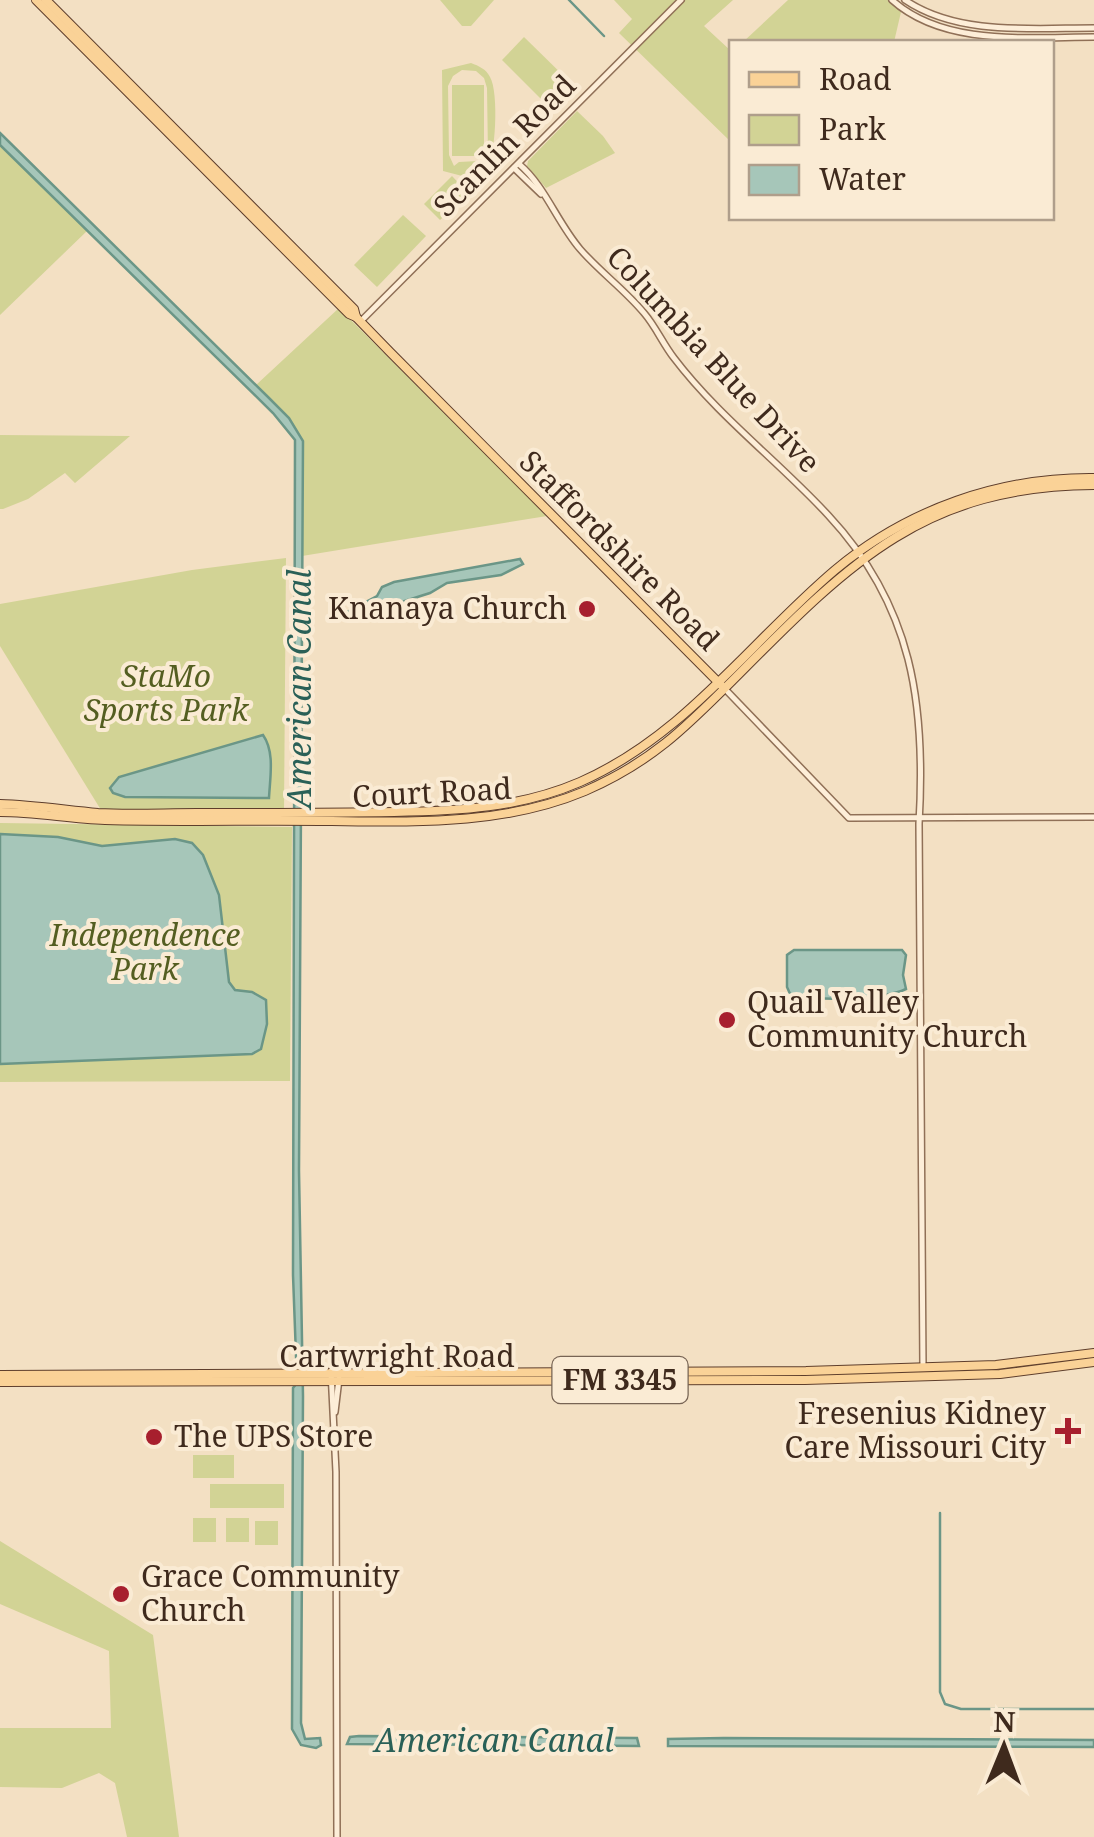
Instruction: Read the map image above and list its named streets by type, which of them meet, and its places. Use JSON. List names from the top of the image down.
{
  "streets": {
    "main road": [
      "Staffordshire Road",
      "Court Road",
      "Cartwright Road",
      "FM 3345"
    ],
    "street": ["Scanlin Road", "Columbia Blue Drive"]
  },
  "crossings": [
    ["Scanlin Road", "Columbia Blue Drive"],
    ["Scanlin Road", "Staffordshire Road"],
    ["Columbia Blue Drive", "Staffordshire Road"],
    ["Columbia Blue Drive", "Cartwright Road"],
    ["Staffordshire Road", "Court Road"]
  ],
  "water": ["American Canal"],
  "parks": ["StaMo Sports Park", "Independence Park"],
  "places": {
    "other": [
      "Knanaya Church",
      "Quail Valley Community Church",
      "The UPS Store",
      "Grace Community Church"
    ],
    "health": ["Fresenius Kidney Care Missouri City"]
  },
  "legend": ["Road", "Park", "Water"],
  "north": "top"
}
